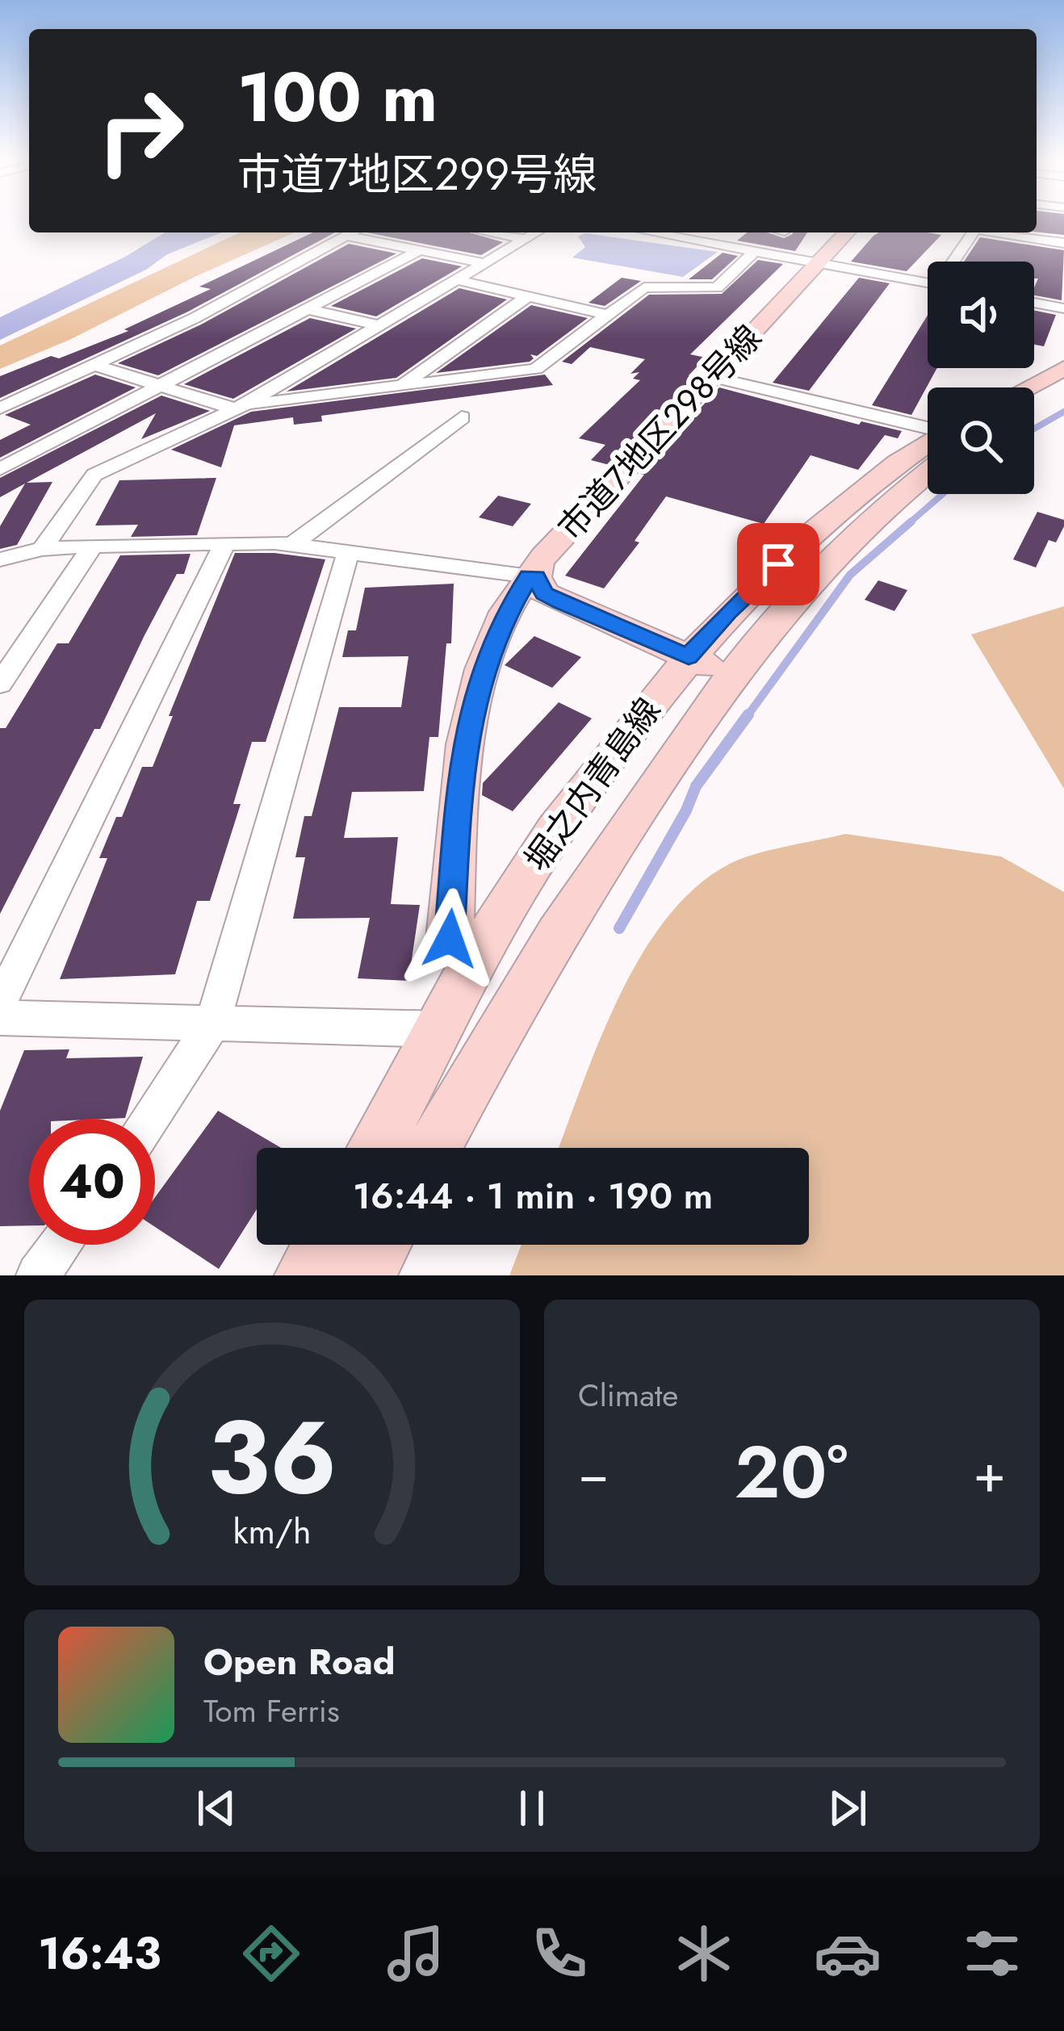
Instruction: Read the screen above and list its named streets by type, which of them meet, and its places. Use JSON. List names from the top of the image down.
{
  "streets": {
    "main road": ["市道7地区298号線", "堀之内青島線"]
  },
  "page": {
    "turn": ["100 m", "市道7地区299号線"],
    "limit": "40",
    "trip": "16:44 · 1 min · 190 m",
    "tile": "Climate",
    "heat": ["−", "20°", "+"],
    "song": ["Open Road", "Tom Ferris"],
    "tabs": "16:43",
    "gauge": ["36", "km/h"]
  }
}
